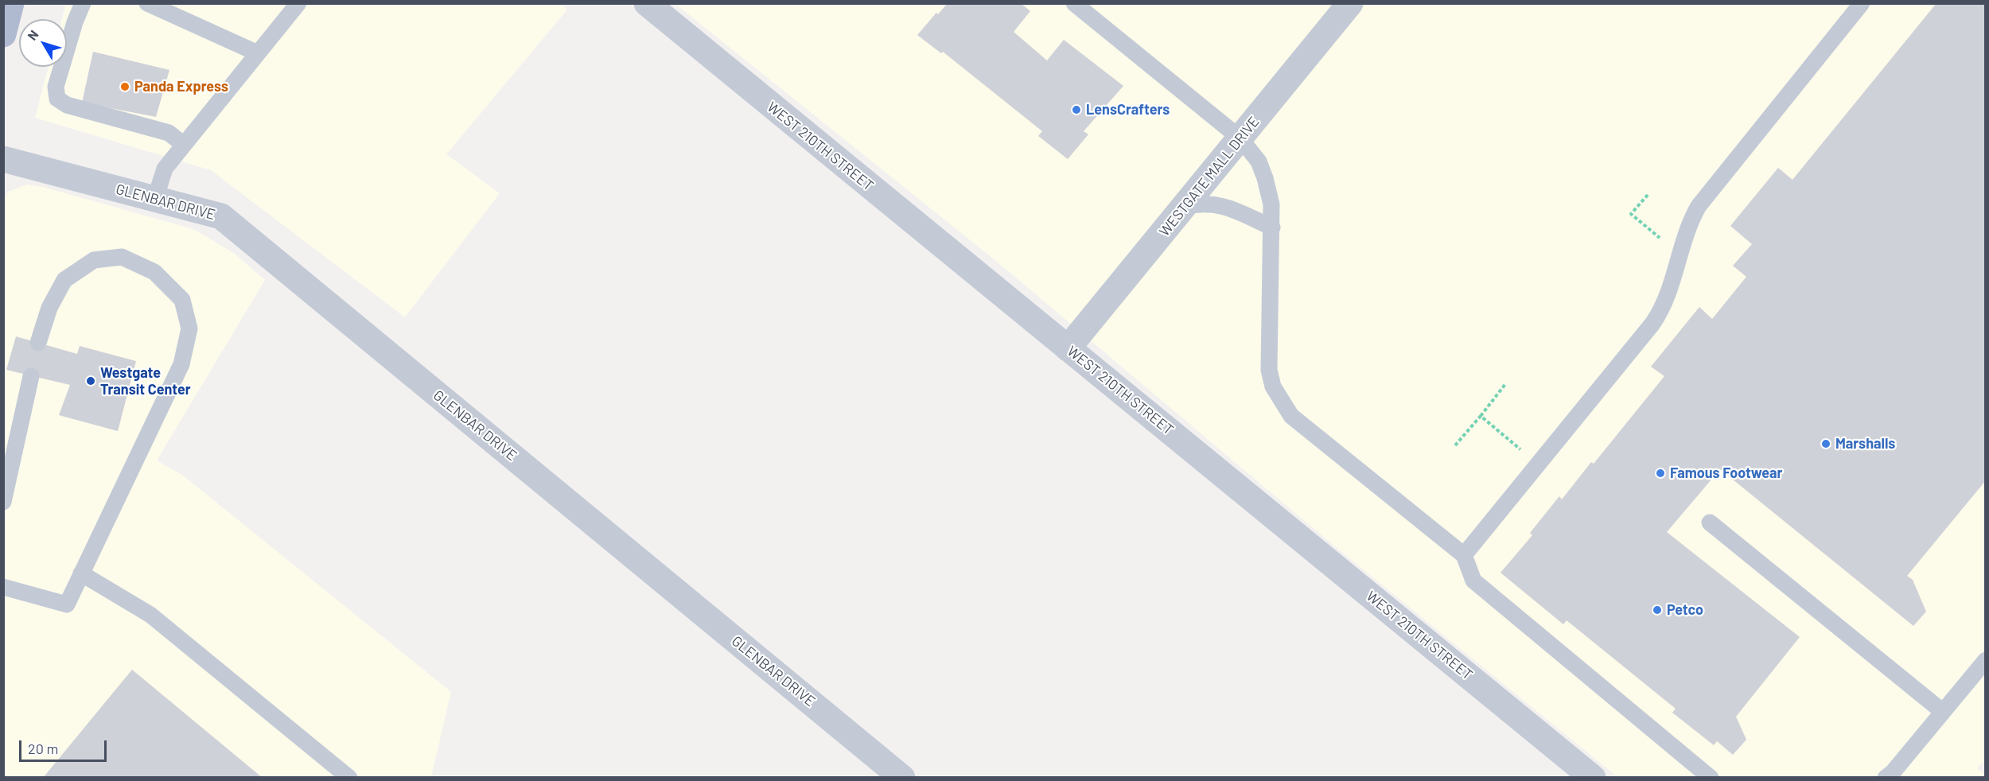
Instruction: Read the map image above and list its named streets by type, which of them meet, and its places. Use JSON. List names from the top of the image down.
{
  "streets": {
    "street": ["WEST 210TH STREET", "WESTGATE MALL DRIVE", "GLENBAR DRIVE"]
  },
  "crossings": [
    ["WEST 210TH STREET", "WESTGATE MALL DRIVE"]
  ],
  "places": [
    "Panda Express",
    "LensCrafters",
    "Westgate Transit Center",
    "Marshalls",
    "Famous Footwear",
    "Petco"
  ],
  "scale_bar": "20 m",
  "north": "top left"
}
